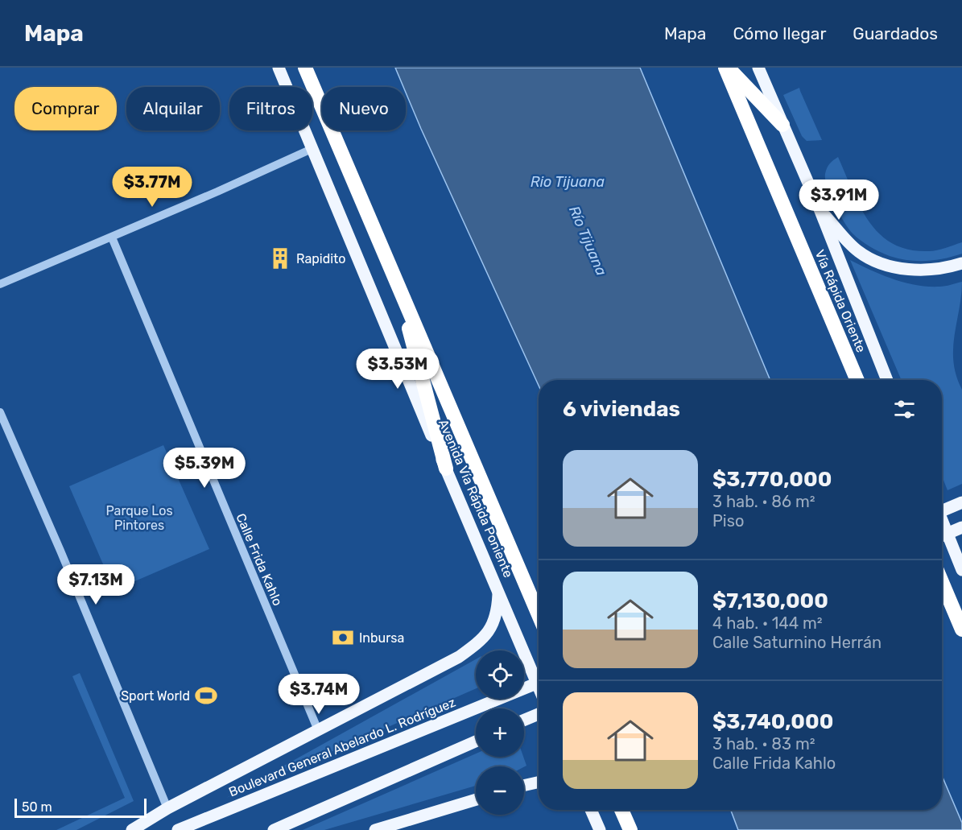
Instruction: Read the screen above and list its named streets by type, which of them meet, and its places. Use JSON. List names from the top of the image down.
{
  "streets": {
    "highway": ["Vía Rápida Oriente", "Avenida Vía Rápida Poniente"],
    "main road": ["Boulevard General Abelardo L. Rodríguez"],
    "street": ["Calle Frida Kahlo"]
  },
  "water": ["Rio Tijuana", "Río Tijuana"],
  "parks": ["Parque Los Pintores"],
  "places": {
    "building": ["Rapidito"],
    "bank": ["Inbursa"],
    "sports": ["Sport World"]
  },
  "scale_bar": "50 m",
  "page": {
    "header": "Mapa",
    "nav": ["Mapa", "Cómo llegar", "Guardados"],
    "chip": [
      "Comprar",
      "Alquilar",
      "Filtros",
      "Nuevo"
    ],
    "price": [
      "$3.77M",
      "$3.91M",
      "$3.53M",
      "$5.39M",
      "$7.13M",
      "$3.74M"
    ],
    "heading": "6 viviendas",
    "list": [
      {
        "name": "$3,770,000",
        "note": "3 hab. · 86 m² · Piso"
      },
      {
        "name": "$7,130,000",
        "note": "4 hab. · 144 m² · Calle Saturnino Herrán"
      },
      {
        "name": "$3,740,000",
        "note": "3 hab. · 83 m² · Calle Frida Kahlo"
      }
    ],
    "map_buttons": ["+", "−"],
    "scale": "50 m"
  }
}
